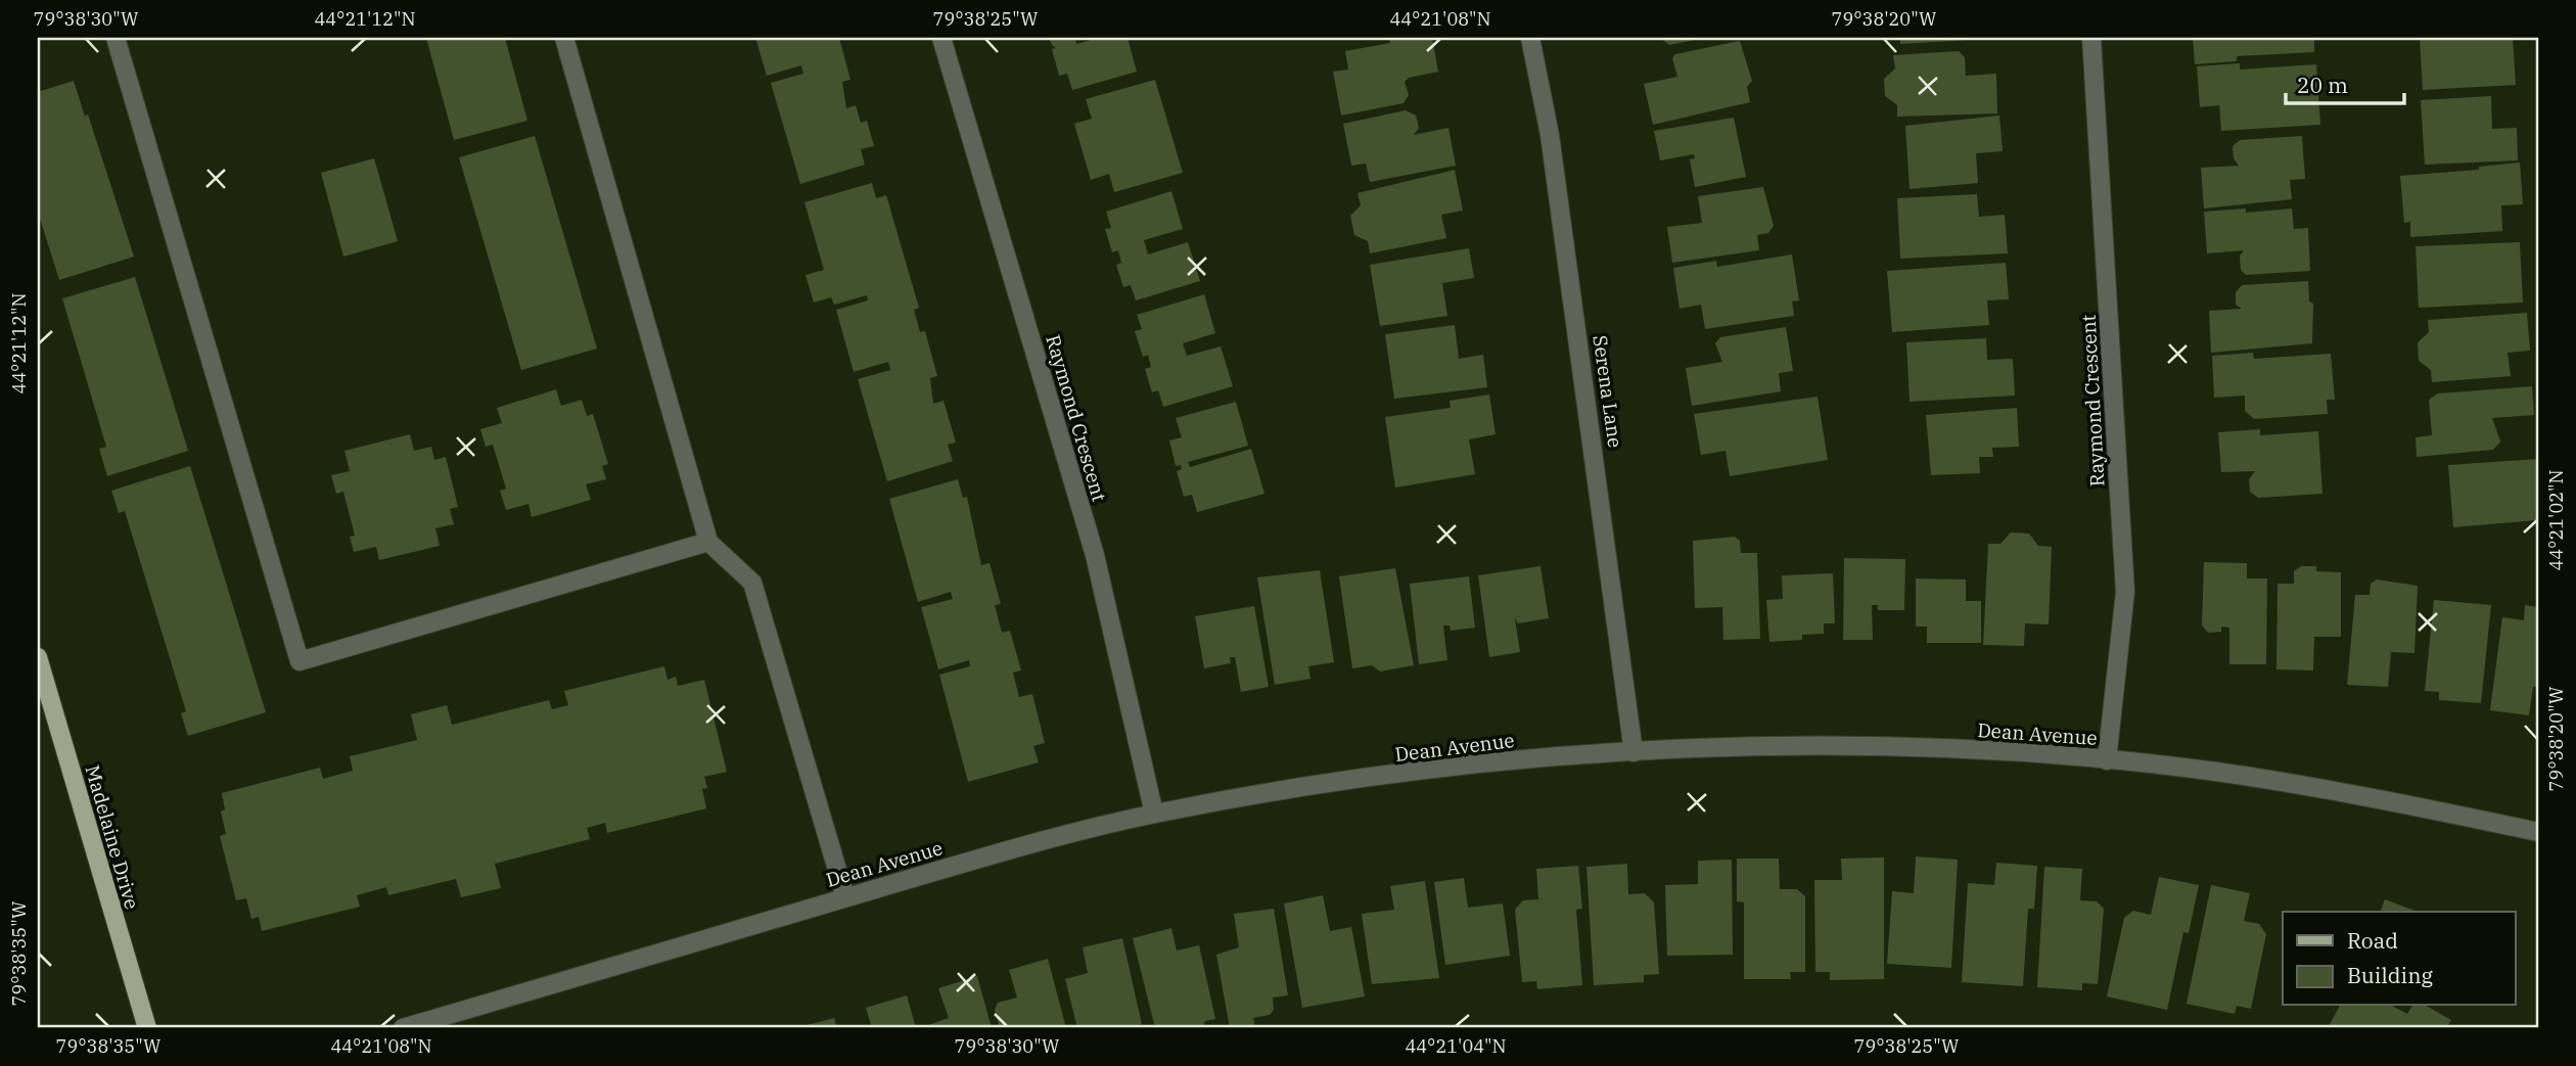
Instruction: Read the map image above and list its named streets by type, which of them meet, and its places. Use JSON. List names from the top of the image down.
{
  "streets": {
    "main road": ["Madelaine Drive"],
    "street": ["Serena Lane", "Raymond Crescent", "Dean Avenue"]
  },
  "crossings": [
    ["Serena Lane", "Dean Avenue"],
    ["Raymond Crescent", "Dean Avenue"]
  ],
  "legend": ["Road", "Building"],
  "scale_bar": "20 m",
  "coordinates": [
    "79°38'30\"W",
    "44°21'12\"N",
    "79°38'25\"W",
    "44°21'08\"N",
    "79°38'20\"W",
    "44°21'02\"N",
    "79°38'35\"W",
    "44°21'04\"N"
  ]
}
